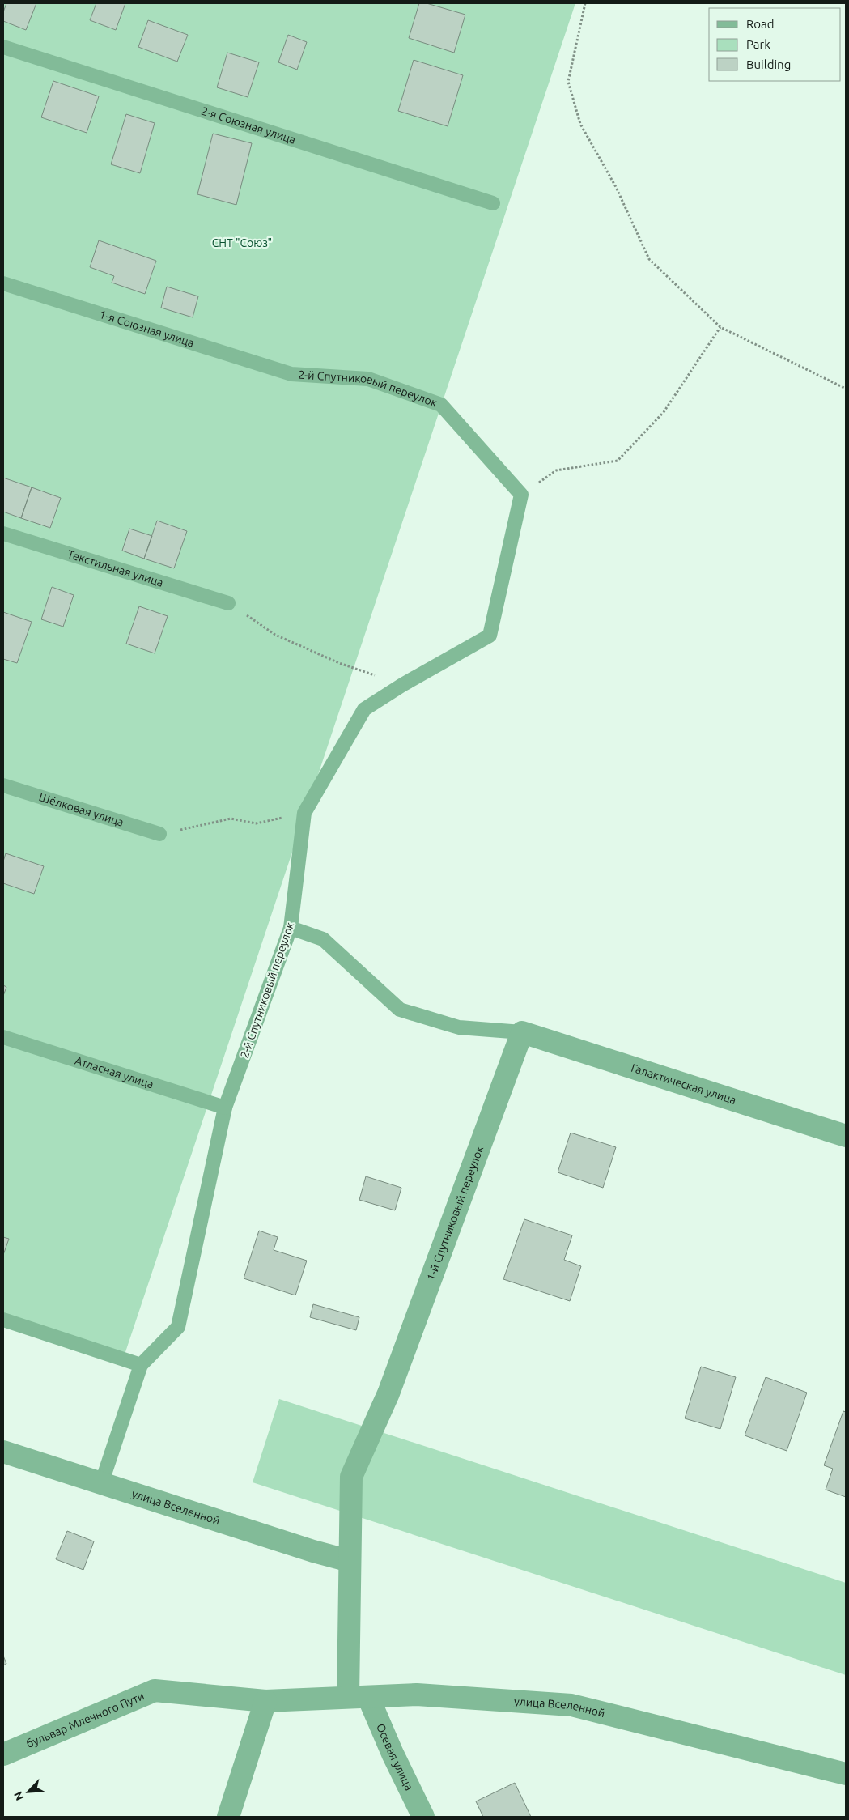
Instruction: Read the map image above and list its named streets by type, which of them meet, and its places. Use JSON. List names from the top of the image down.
{
  "streets": {
    "street": [
      "Галактическая улица",
      "1-й Спутниковый переулок",
      "улица Вселенной",
      "бульвар Млечного Пути",
      "Осевая улица"
    ],
    "lane": [
      "2-я Союзная улица",
      "1-я Союзная улица",
      "2-й Спутниковый переулок",
      "Текстильная улица",
      "Шёлковая улица",
      "Атласная улица"
    ]
  },
  "crossings": [
    ["1-я Союзная улица", "2-й Спутниковый переулок"],
    ["2-й Спутниковый переулок", "Атласная улица"],
    ["2-й Спутниковый переулок", "улица Вселенной"],
    ["Галактическая улица", "1-й Спутниковый переулок"],
    ["1-й Спутниковый переулок", "улица Вселенной"],
    ["1-й Спутниковый переулок", "Осевая улица"],
    ["улица Вселенной", "бульвар Млечного Пути"],
    ["улица Вселенной", "Осевая улица"]
  ],
  "parks": ["СНТ \"Союз\""],
  "legend": ["Road", "Park", "Building"],
  "north": "bottom left"
}
